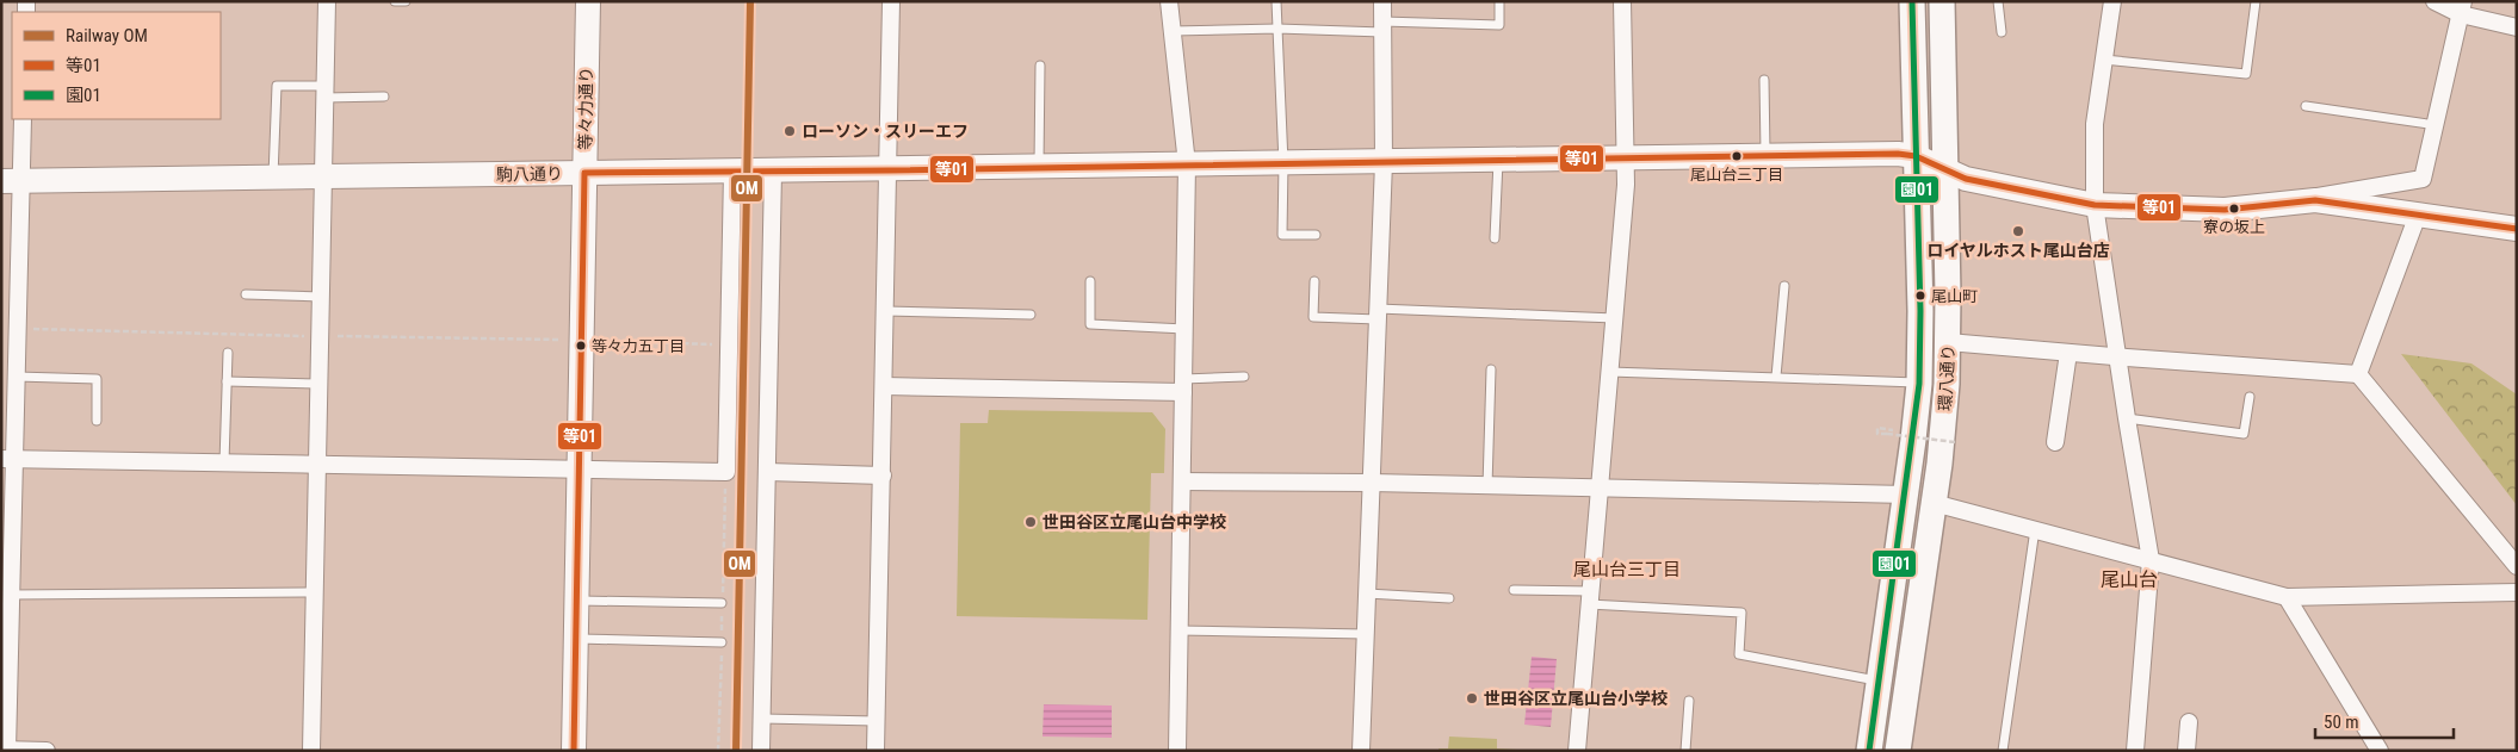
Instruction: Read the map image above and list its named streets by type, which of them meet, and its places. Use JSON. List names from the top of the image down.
{
  "streets": {
    "main road": ["環八通り"],
    "street": ["等々力通り", "駒八通り"]
  },
  "crossings": [
    ["等々力通り", "駒八通り"],
    ["駒八通り", "環八通り"]
  ],
  "districts": ["尾山台三丁目", "尾山台"],
  "places": [
    "ローソン・スリーエフ",
    "尾山台三丁目",
    "寮の坂上",
    "ロイヤルホスト尾山台店",
    "尾山町",
    "等々力五丁目",
    "世田谷区立尾山台中学校",
    "世田谷区立尾山台小学校"
  ],
  "lines": ["rail line OM", "transit line 園01", "transit line 等01"],
  "legend": ["Railway OM", "等01", "園01"],
  "scale_bar": "50 m"
}
